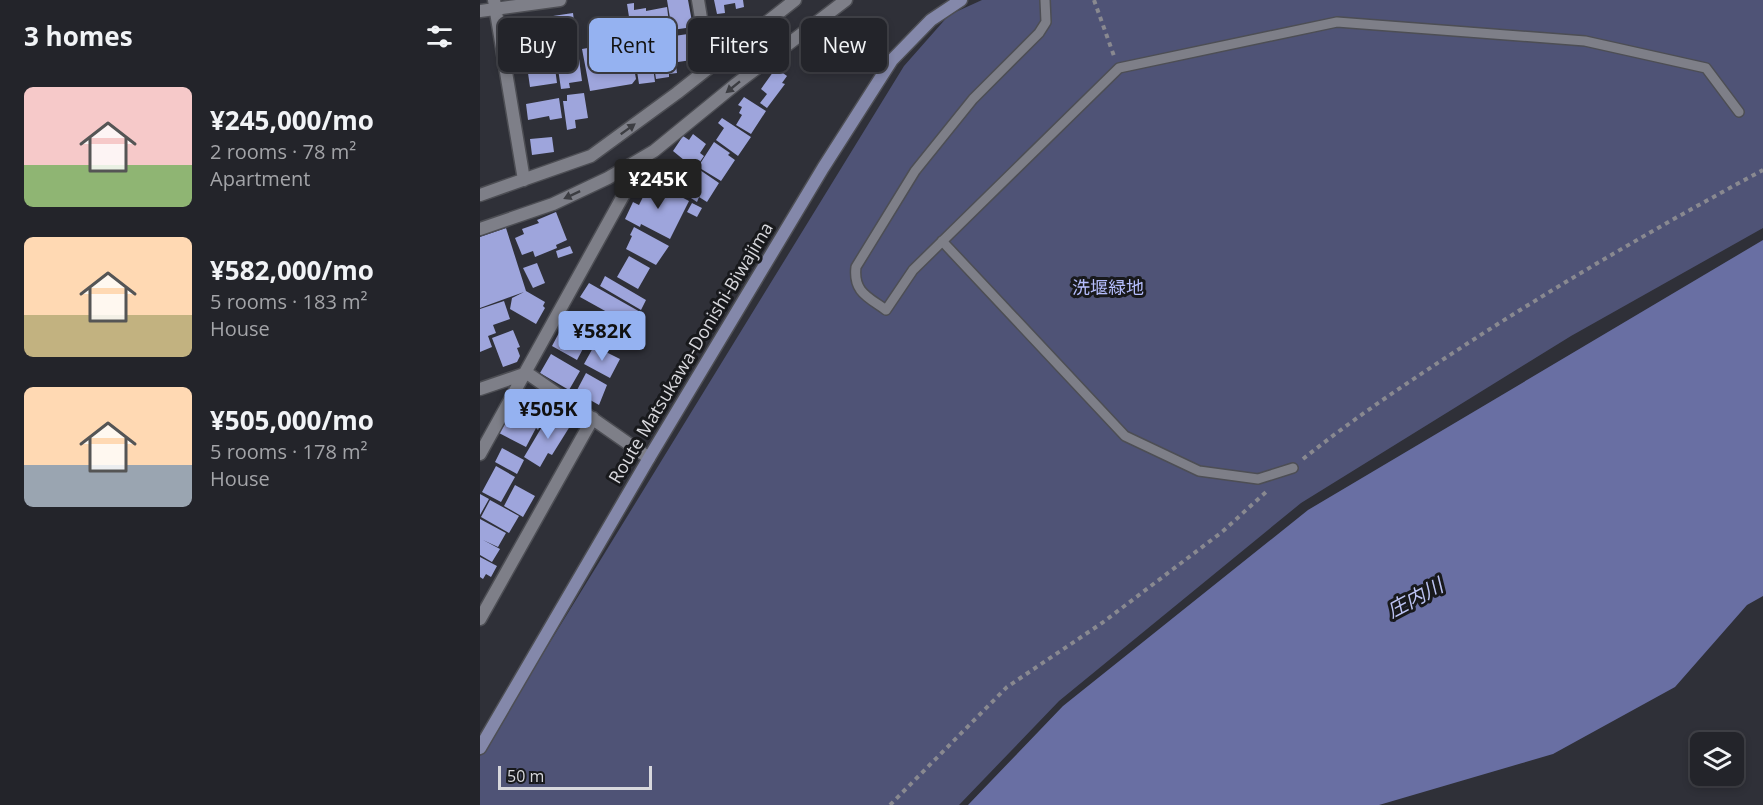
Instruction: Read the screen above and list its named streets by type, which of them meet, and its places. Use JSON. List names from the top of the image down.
{
  "streets": {
    "main road": ["Route Matsukawa-Donishi-Biwajima"]
  },
  "water": ["庄内川"],
  "parks": ["洗堰緑地"],
  "scale_bar": "50 m",
  "page": {
    "heading": "3 homes",
    "chip": [
      "Buy",
      "Rent",
      "Filters",
      "New"
    ],
    "list": [
      {
        "name": "¥245,000/mo",
        "note": "2 rooms · 78 m² · Apartment"
      },
      {
        "name": "¥582,000/mo",
        "note": "5 rooms · 183 m² · House"
      },
      {
        "name": "¥505,000/mo",
        "note": "5 rooms · 178 m² · House"
      }
    ],
    "price": ["¥245K", "¥582K", "¥505K"],
    "scale": "50 m"
  }
}
